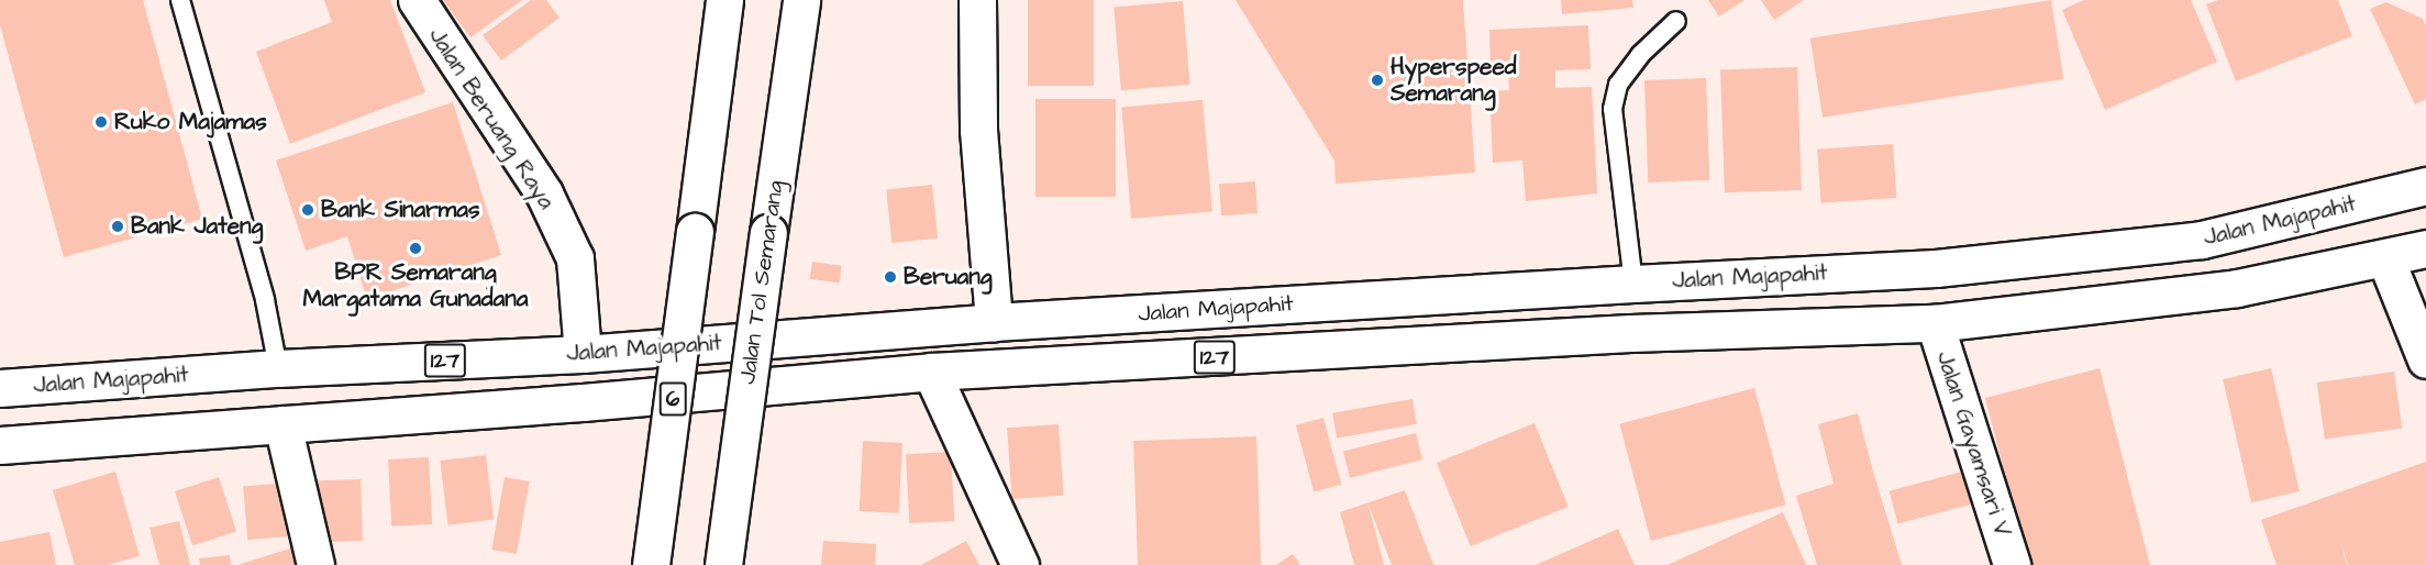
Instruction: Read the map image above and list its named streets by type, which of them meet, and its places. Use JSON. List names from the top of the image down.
{
  "streets": {
    "main road": [
      "Jalan Beruang Raya",
      "Jalan Majapahit",
      "Jalan Tol Semarang",
      "127",
      "6",
      "Jalan Gayamsari V"
    ]
  },
  "crossings": [
    ["Jalan Beruang Raya", "Jalan Majapahit"],
    ["Jalan Majapahit", "Jalan Gayamsari V"]
  ],
  "places": [
    "Hyperspeed Semarang",
    "Ruko Majamas",
    "Bank Sinarmas",
    "Bank Jateng",
    "BPR Semarang Margatama Gunadana",
    "Beruang"
  ]
}
